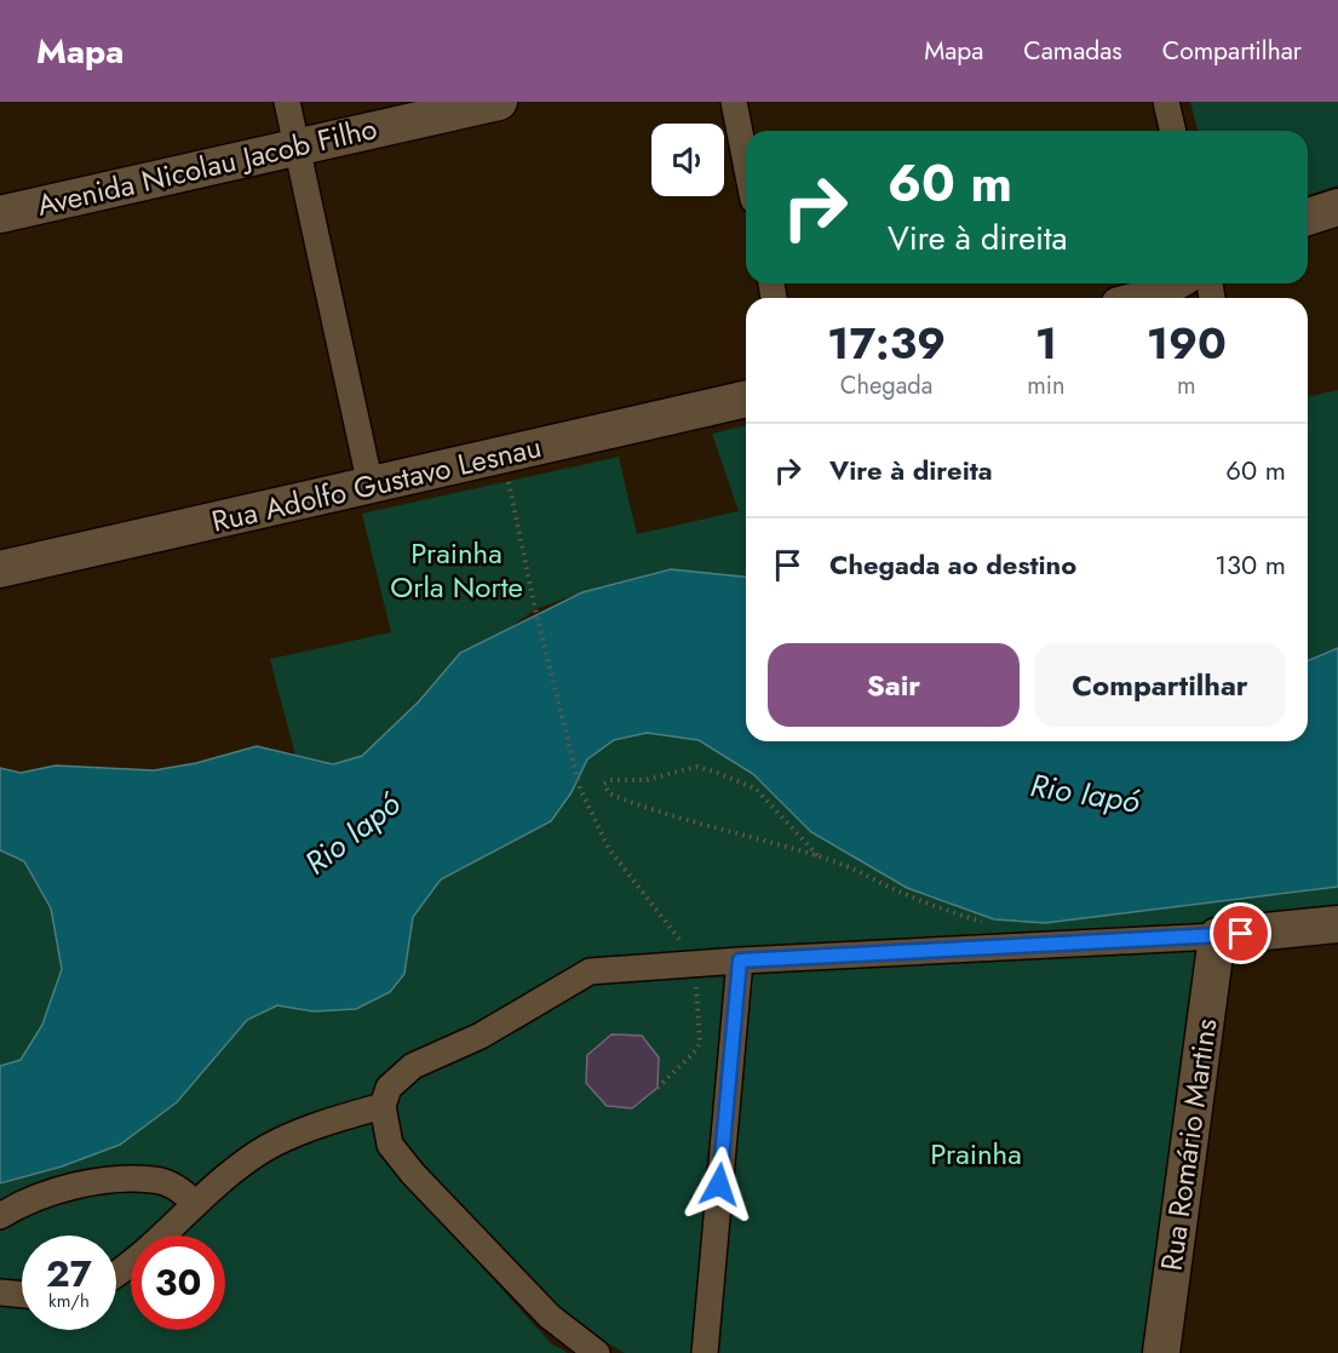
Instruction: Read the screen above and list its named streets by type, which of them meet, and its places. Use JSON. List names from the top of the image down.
{
  "streets": {
    "street": ["Avenida Nicolau Jacob Filho", "Rua Adolfo Gustavo Lesnau", "Rua Romário Martins"]
  },
  "water": ["Rio Iapó"],
  "parks": ["Prainha Orla Norte", "Prainha"],
  "page": {
    "header": "Mapa",
    "nav": ["Mapa", "Camadas", "Compartilhar"],
    "turn": ["60 m", "Vire à direita"],
    "eta": [
      "17:39",
      "Chegada",
      "1",
      "min",
      "190",
      "m"
    ],
    "list": [
      {
        "name": "Vire à direita",
        "value": "60 m"
      },
      {
        "name": "Chegada ao destino",
        "value": "130 m"
      }
    ],
    "buttons": ["Sair", "Compartilhar"],
    "speed": "27 km/h",
    "limit": "30"
  }
}
